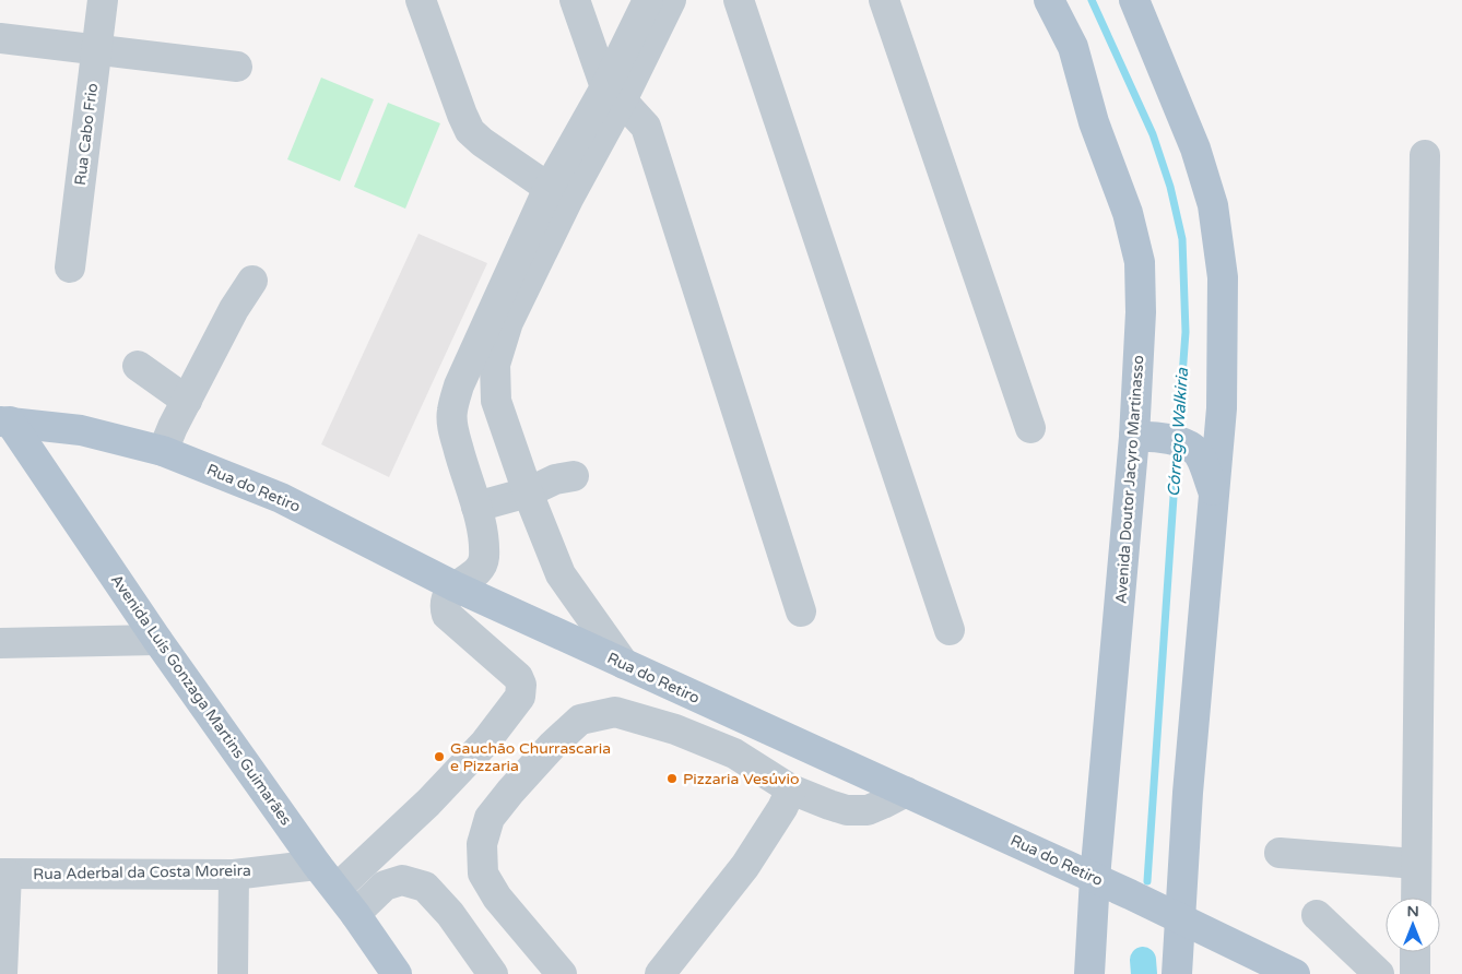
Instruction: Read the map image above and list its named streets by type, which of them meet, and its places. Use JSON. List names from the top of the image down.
{
  "streets": {
    "main road": ["Avenida Doutor Jacyro Martinasso", "Rua do Retiro", "Avenida Luís Gonzaga Martins Guimarães"],
    "street": ["Rua Cabo Frio", "Rua Aderbal da Costa Moreira"]
  },
  "crossings": [
    ["Avenida Doutor Jacyro Martinasso", "Rua do Retiro"],
    ["Rua do Retiro", "Avenida Luís Gonzaga Martins Guimarães"],
    ["Avenida Luís Gonzaga Martins Guimarães", "Rua Aderbal da Costa Moreira"]
  ],
  "water": ["Córrego Walkiria"],
  "places": ["Gauchão Churrascaria e Pizzaria", "Pizzaria Vesúvio"],
  "north": "top"
}
